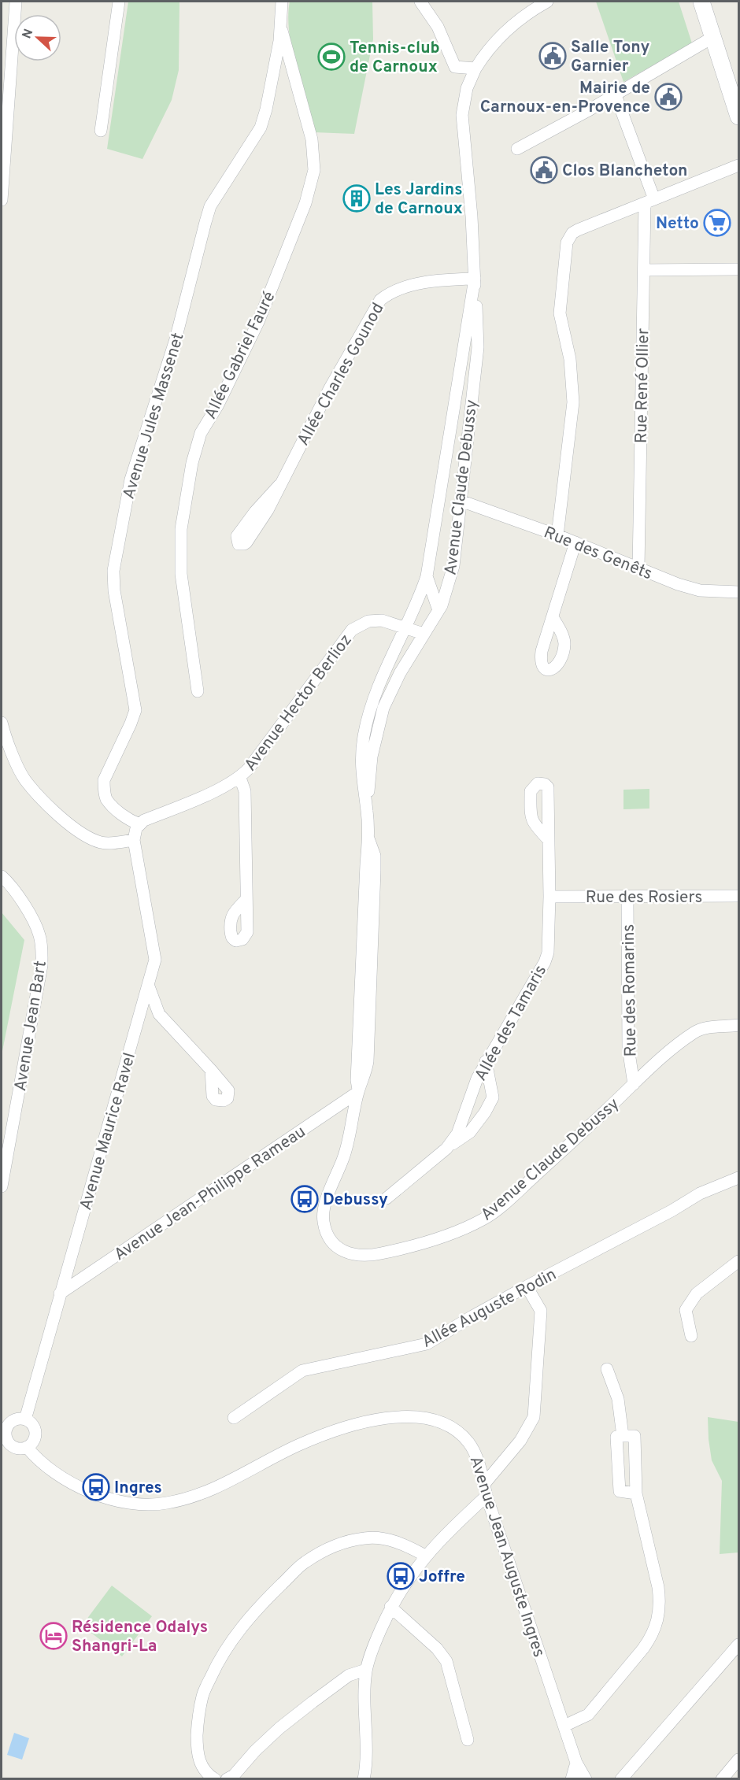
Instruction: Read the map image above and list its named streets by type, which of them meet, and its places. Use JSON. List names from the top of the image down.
{
  "streets": {
    "street": [
      "Allée Gabriel Fauré",
      "Allée Charles Gounod",
      "Rue René Ollier",
      "Avenue Jules Massenet",
      "Avenue Claude Debussy",
      "Rue des Genêts",
      "Avenue Hector Berlioz",
      "Rue des Rosiers",
      "Rue des Romarins",
      "Allée des Tamaris",
      "Avenue Jean Bart",
      "Avenue Maurice Ravel",
      "Avenue Jean-Philippe Rameau",
      "Allée Auguste Rodin",
      "Avenue Jean Auguste Ingres"
    ]
  },
  "crossings": [
    ["Allée Gabriel Fauré", "Avenue Jules Massenet"],
    ["Allée Charles Gounod", "Avenue Claude Debussy"],
    ["Rue René Ollier", "Rue des Genêts"],
    ["Avenue Jules Massenet", "Avenue Hector Berlioz"],
    ["Avenue Claude Debussy", "Rue des Genêts"],
    ["Avenue Claude Debussy", "Avenue Hector Berlioz"],
    ["Avenue Claude Debussy", "Rue des Romarins"],
    ["Avenue Claude Debussy", "Avenue Jean-Philippe Rameau"],
    ["Rue des Rosiers", "Rue des Romarins"],
    ["Rue des Rosiers", "Allée des Tamaris"],
    ["Avenue Maurice Ravel", "Avenue Jean-Philippe Rameau"],
    ["Avenue Maurice Ravel", "Avenue Jean Auguste Ingres"]
  ],
  "places": {
    "public building": ["Salle Tony Garnier", "Mairie de Carnoux-en-Provence", "Clos Blancheton"],
    "sports": ["Tennis-club de Carnoux"],
    "building": ["Les Jardins de Carnoux"],
    "supermarket": ["Netto"],
    "bus stop": ["Debussy", "Ingres", "Joffre"],
    "hotel": ["Résidence Odalys Shangri-La"]
  },
  "north": "left"
}
